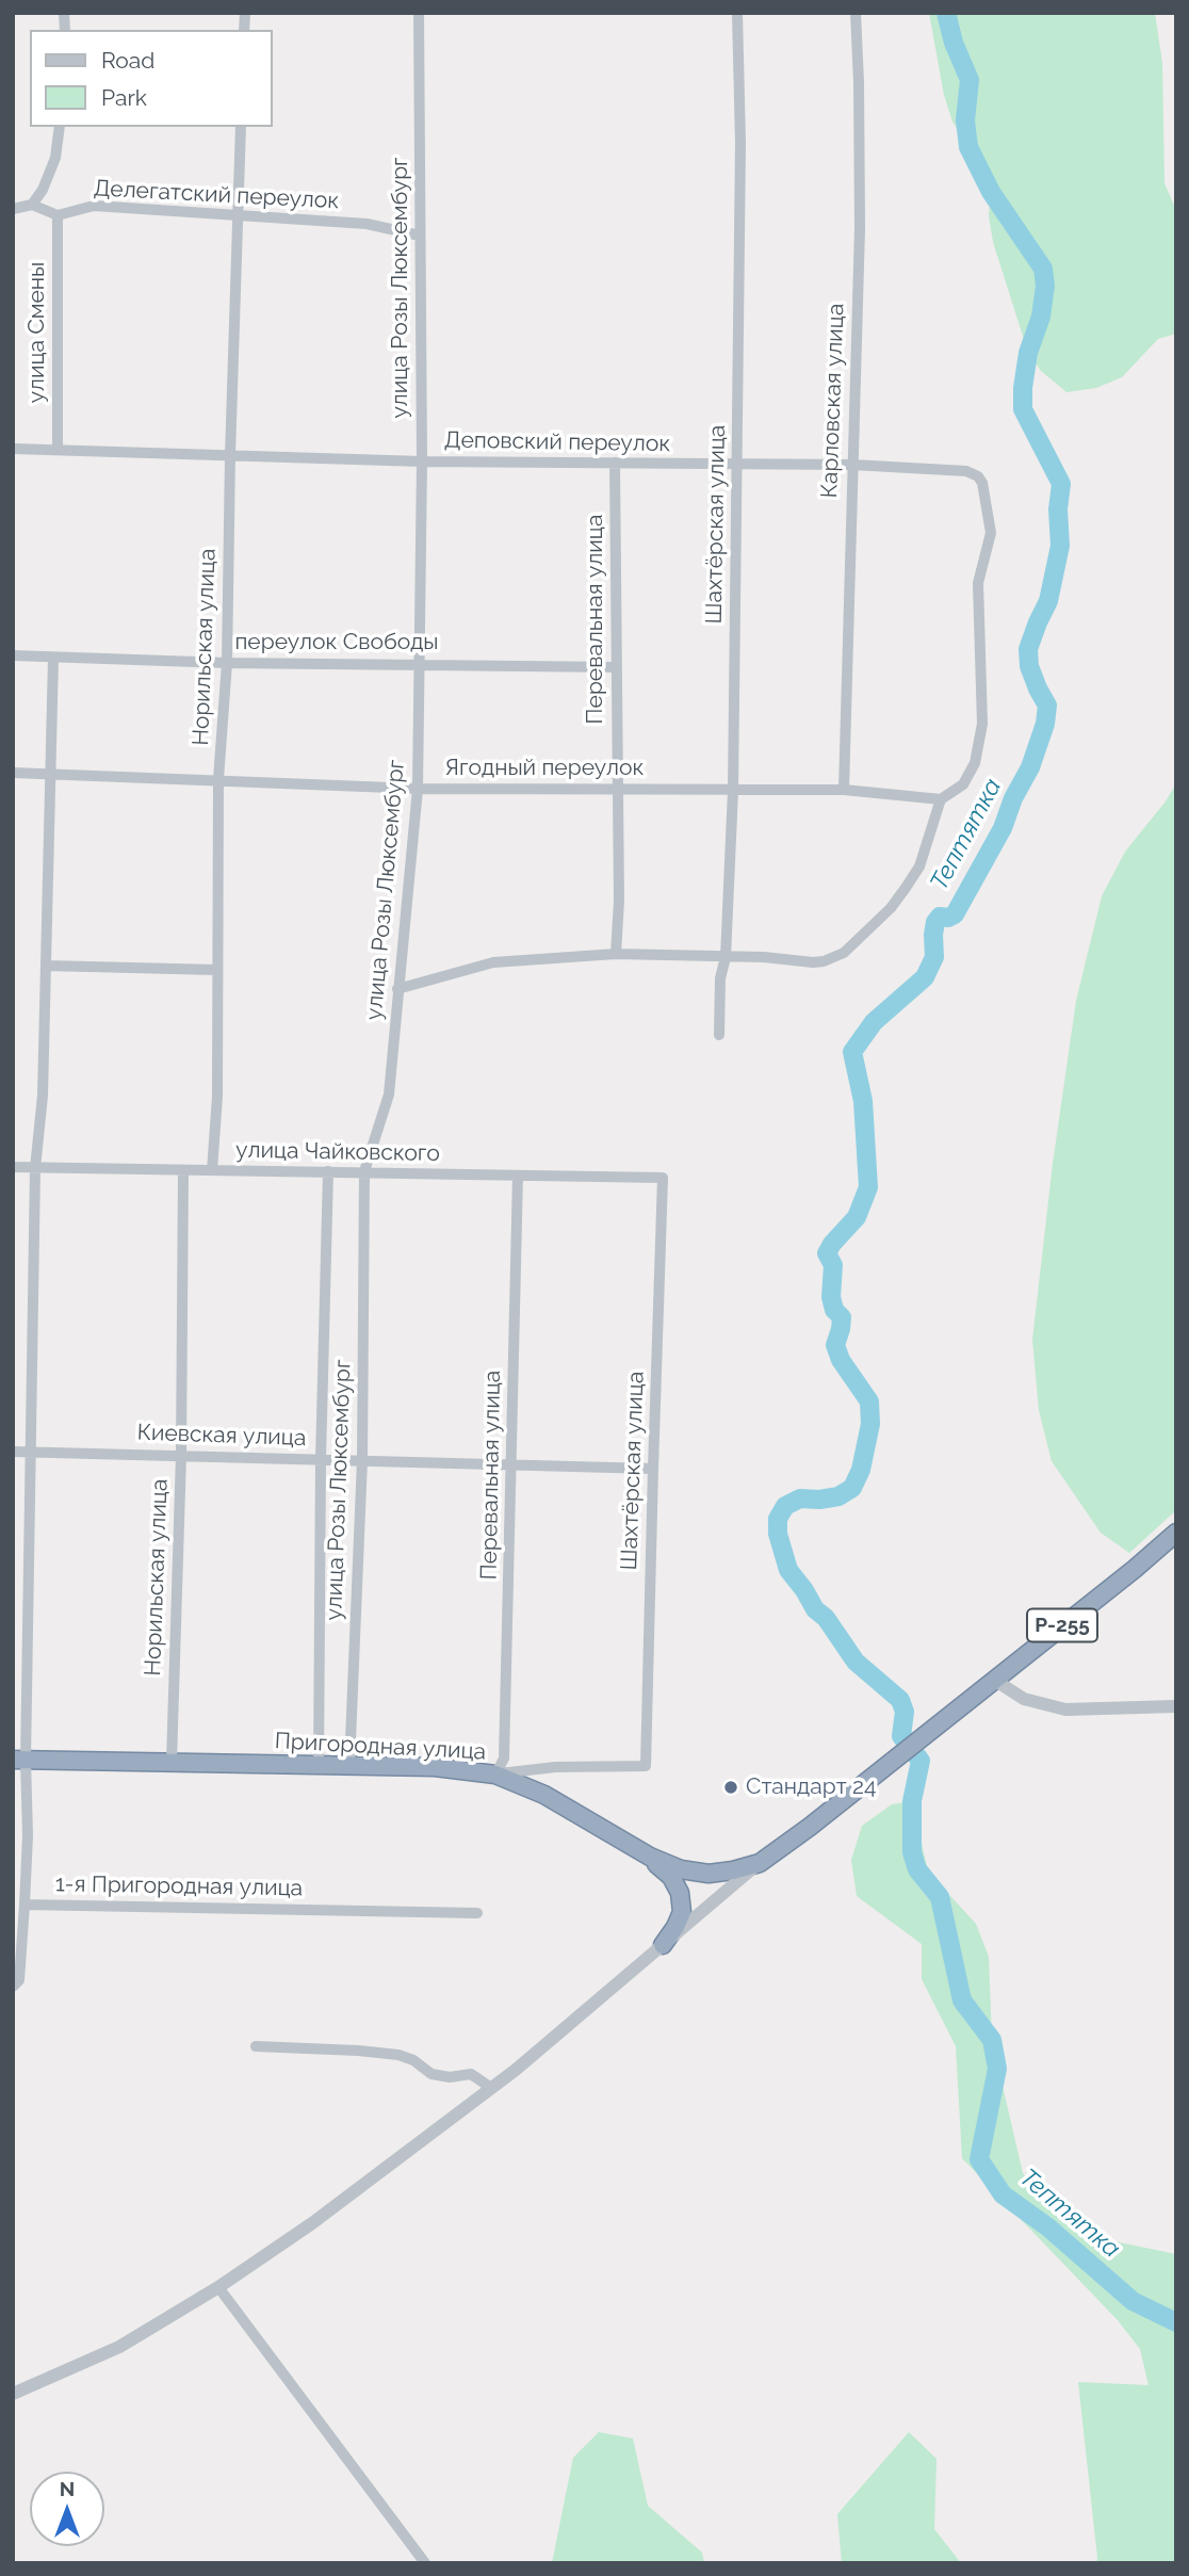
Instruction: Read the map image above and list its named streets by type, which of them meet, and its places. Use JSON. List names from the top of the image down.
{
  "streets": {
    "highway": ["Р-255", "Пригородная улица"],
    "street": [
      "Делегатский переулок",
      "улица Розы Люксембург",
      "улица Смены",
      "Карловская улица",
      "Деповский переулок",
      "Шахтёрская улица",
      "Перевальная улица",
      "переулок Свободы",
      "Норильская улица",
      "Ягодный переулок",
      "улица Чайковского",
      "Киевская улица",
      "1-я Пригородная улица"
    ]
  },
  "crossings": [
    ["Делегатский переулок", "улица Розы Люксембург"],
    ["Делегатский переулок", "улица Смены"],
    ["Делегатский переулок", "Норильская улица"],
    ["улица Розы Люксембург", "Деповский переулок"],
    ["улица Розы Люксембург", "переулок Свободы"],
    ["улица Розы Люксембург", "Ягодный переулок"],
    ["улица Розы Люксембург", "улица Чайковского"],
    ["улица Розы Люксембург", "Киевская улица"],
    ["улица Розы Люксембург", "Пригородная улица"],
    ["улица Смены", "Деповский переулок"],
    ["Карловская улица", "Деповский переулок"],
    ["Карловская улица", "Ягодный переулок"],
    ["Деповский переулок", "Шахтёрская улица"],
    ["Деповский переулок", "Перевальная улица"],
    ["Деповский переулок", "Норильская улица"],
    ["Деповский переулок", "Ягодный переулок"],
    ["Шахтёрская улица", "Перевальная улица"],
    ["Шахтёрская улица", "Ягодный переулок"],
    ["Шахтёрская улица", "улица Чайковского"],
    ["Шахтёрская улица", "Киевская улица"],
    ["Шахтёрская улица", "Пригородная улица"],
    ["Перевальная улица", "переулок Свободы"],
    ["Перевальная улица", "Ягодный переулок"],
    ["Перевальная улица", "улица Чайковского"],
    ["Перевальная улица", "Киевская улица"],
    ["Перевальная улица", "Пригородная улица"],
    ["переулок Свободы", "Норильская улица"],
    ["Норильская улица", "Ягодный переулок"],
    ["Норильская улица", "улица Чайковского"],
    ["Норильская улица", "Киевская улица"],
    ["Норильская улица", "Пригородная улица"],
    ["Р-255", "Пригородная улица"],
    ["Пригородная улица", "1-я Пригородная улица"]
  ],
  "water": ["Тептятка"],
  "places": ["Стандарт 24"],
  "legend": ["Road", "Park"],
  "north": "top"
}
